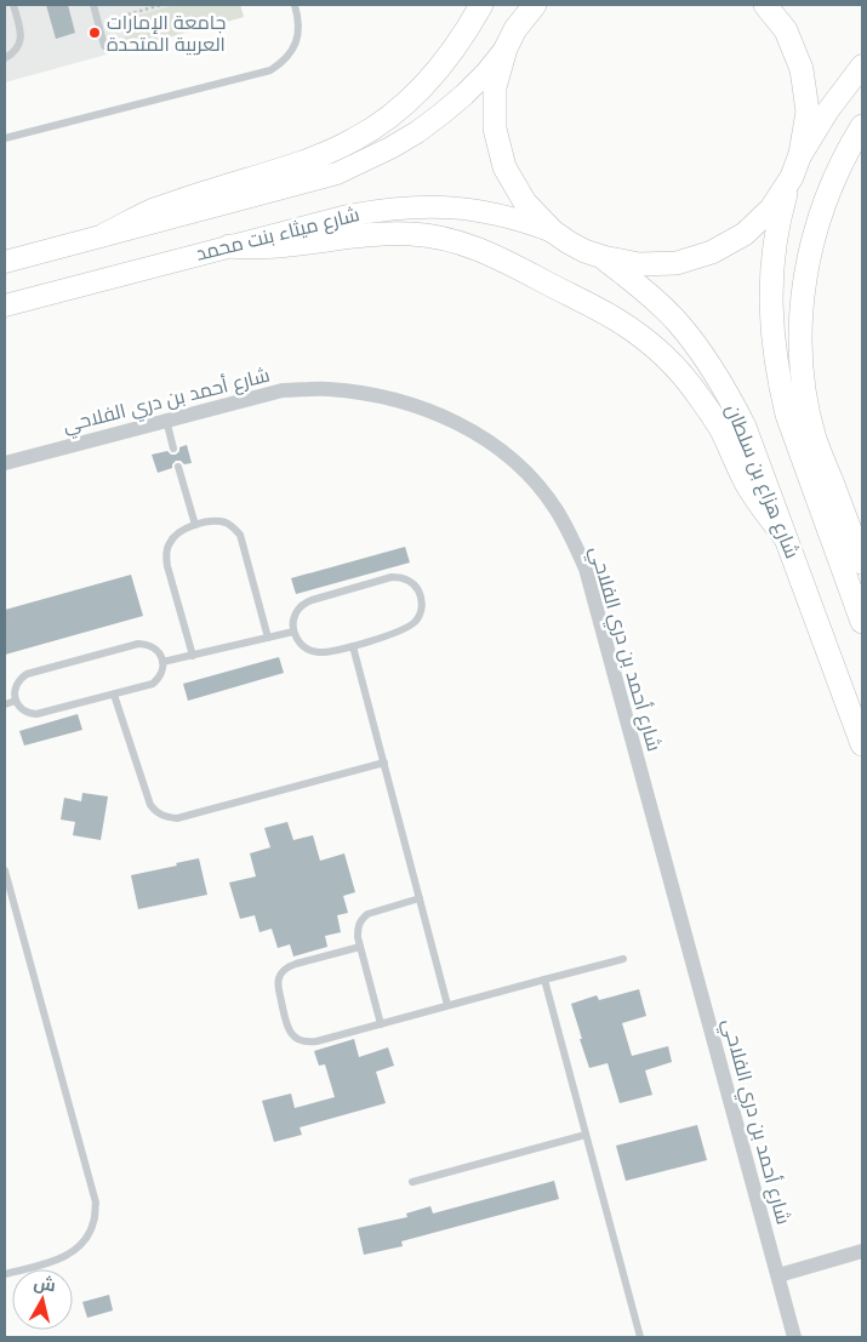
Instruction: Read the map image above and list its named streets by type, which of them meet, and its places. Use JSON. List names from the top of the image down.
{
  "streets": {
    "main road": ["شارع ميثاء بنت محمد", "شارع هزاع بن سلطان"],
    "street": ["شارع أحمد بن دري الفلاحي"]
  },
  "places": ["جامعة الإمارات العربية المتحدة"],
  "north": "top"
}
